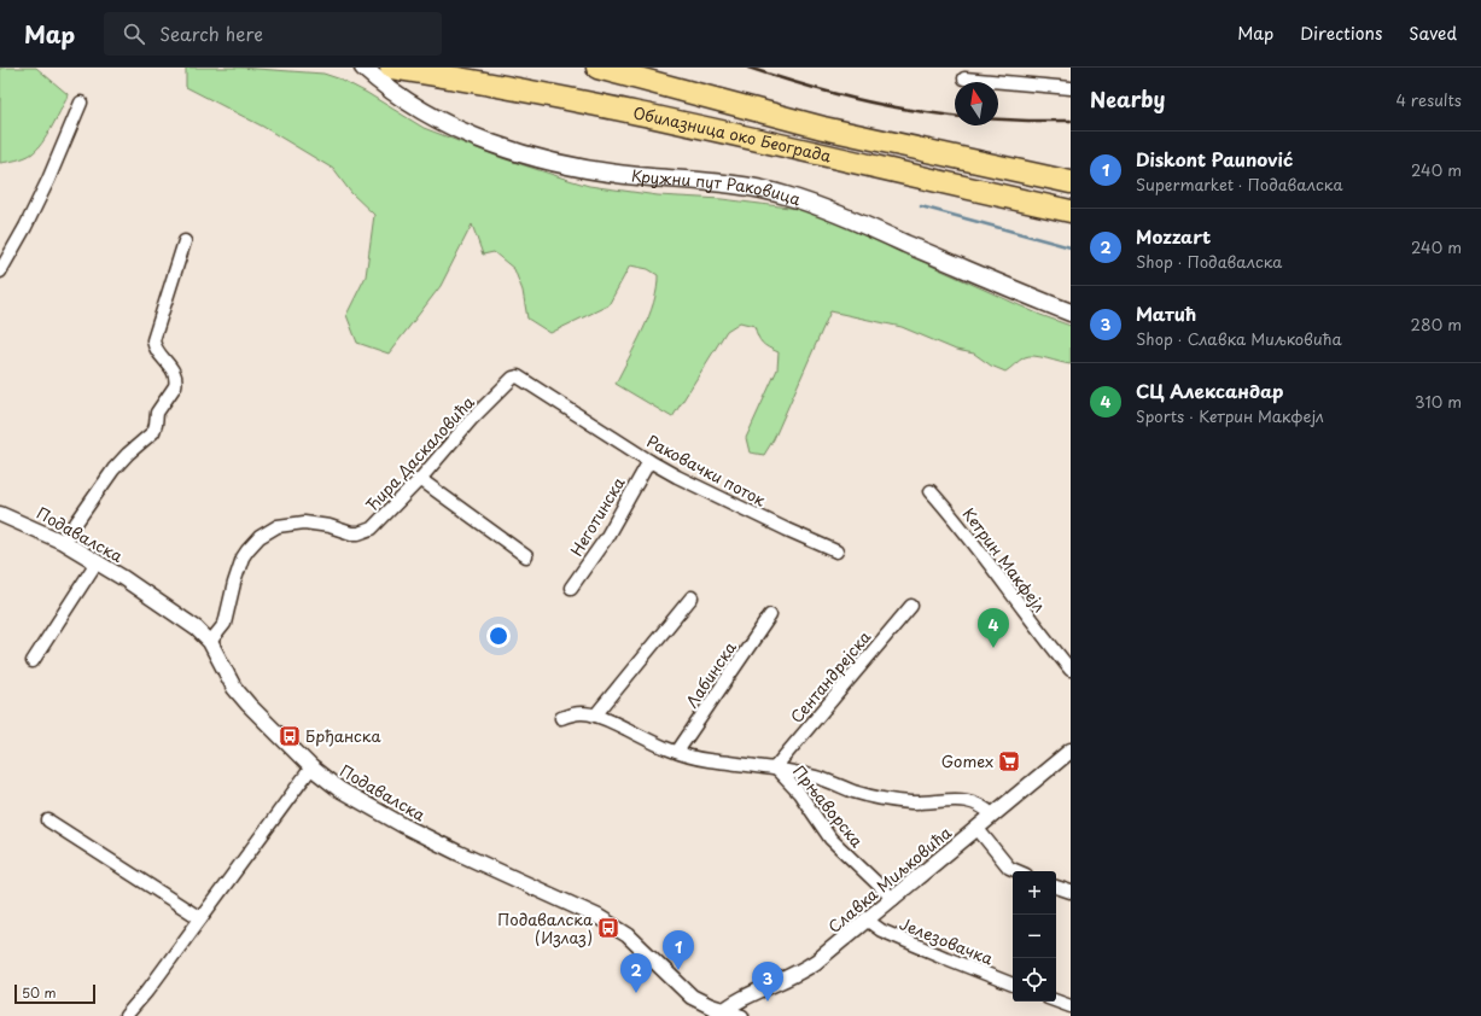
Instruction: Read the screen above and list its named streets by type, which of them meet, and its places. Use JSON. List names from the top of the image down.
{
  "streets": {
    "highway": ["Обилазница око Београда"],
    "main road": ["Кружни пут Раковица"],
    "street": [
      "Ћира Даскаловића",
      "Раковачки поток",
      "Неготинска",
      "Подавалска",
      "Кетрин Макфејл",
      "Лабинска",
      "Сентандрејска",
      "Прњаворска",
      "Славка Миљковића",
      "Јелезовачка"
    ]
  },
  "crossings": [
    ["Ћира Даскаловића", "Раковачки поток"],
    ["Ћира Даскаловића", "Подавалска"],
    ["Раковачки поток", "Неготинска"],
    ["Подавалска", "Славка Миљковића"],
    ["Лабинска", "Прњаворска"],
    ["Сентандрејска", "Прњаворска"],
    ["Прњаворска", "Славка Миљковића"],
    ["Славка Миљковића", "Јелезовачка"]
  ],
  "places": {
    "bus stop": ["Брђанска", "Подавалска (Излаз)"],
    "supermarket": ["Gomex"]
  },
  "scale_bar": "50 m",
  "north": "top",
  "page": {
    "header": "Map",
    "search": "Search here",
    "nav": ["Map", "Directions", "Saved"],
    "heading": ["Nearby", "4 results"],
    "list": [
      {
        "mark": "1",
        "name": "Diskont Paunović",
        "note": "Supermarket · Подавалска",
        "value": "240 m"
      },
      {
        "mark": "2",
        "name": "Mozzart",
        "note": "Shop · Подавалска",
        "value": "240 m"
      },
      {
        "mark": "3",
        "name": "Матић",
        "note": "Shop · Славка Миљковића",
        "value": "280 m"
      },
      {
        "mark": "4",
        "name": "СЦ Александар",
        "note": "Sports · Кетрин Макфејл",
        "value": "310 m"
      }
    ],
    "pins": [
      "4",
      "1",
      "2",
      "3"
    ],
    "map_buttons": ["+", "−"],
    "scale": "50 m"
  }
}
